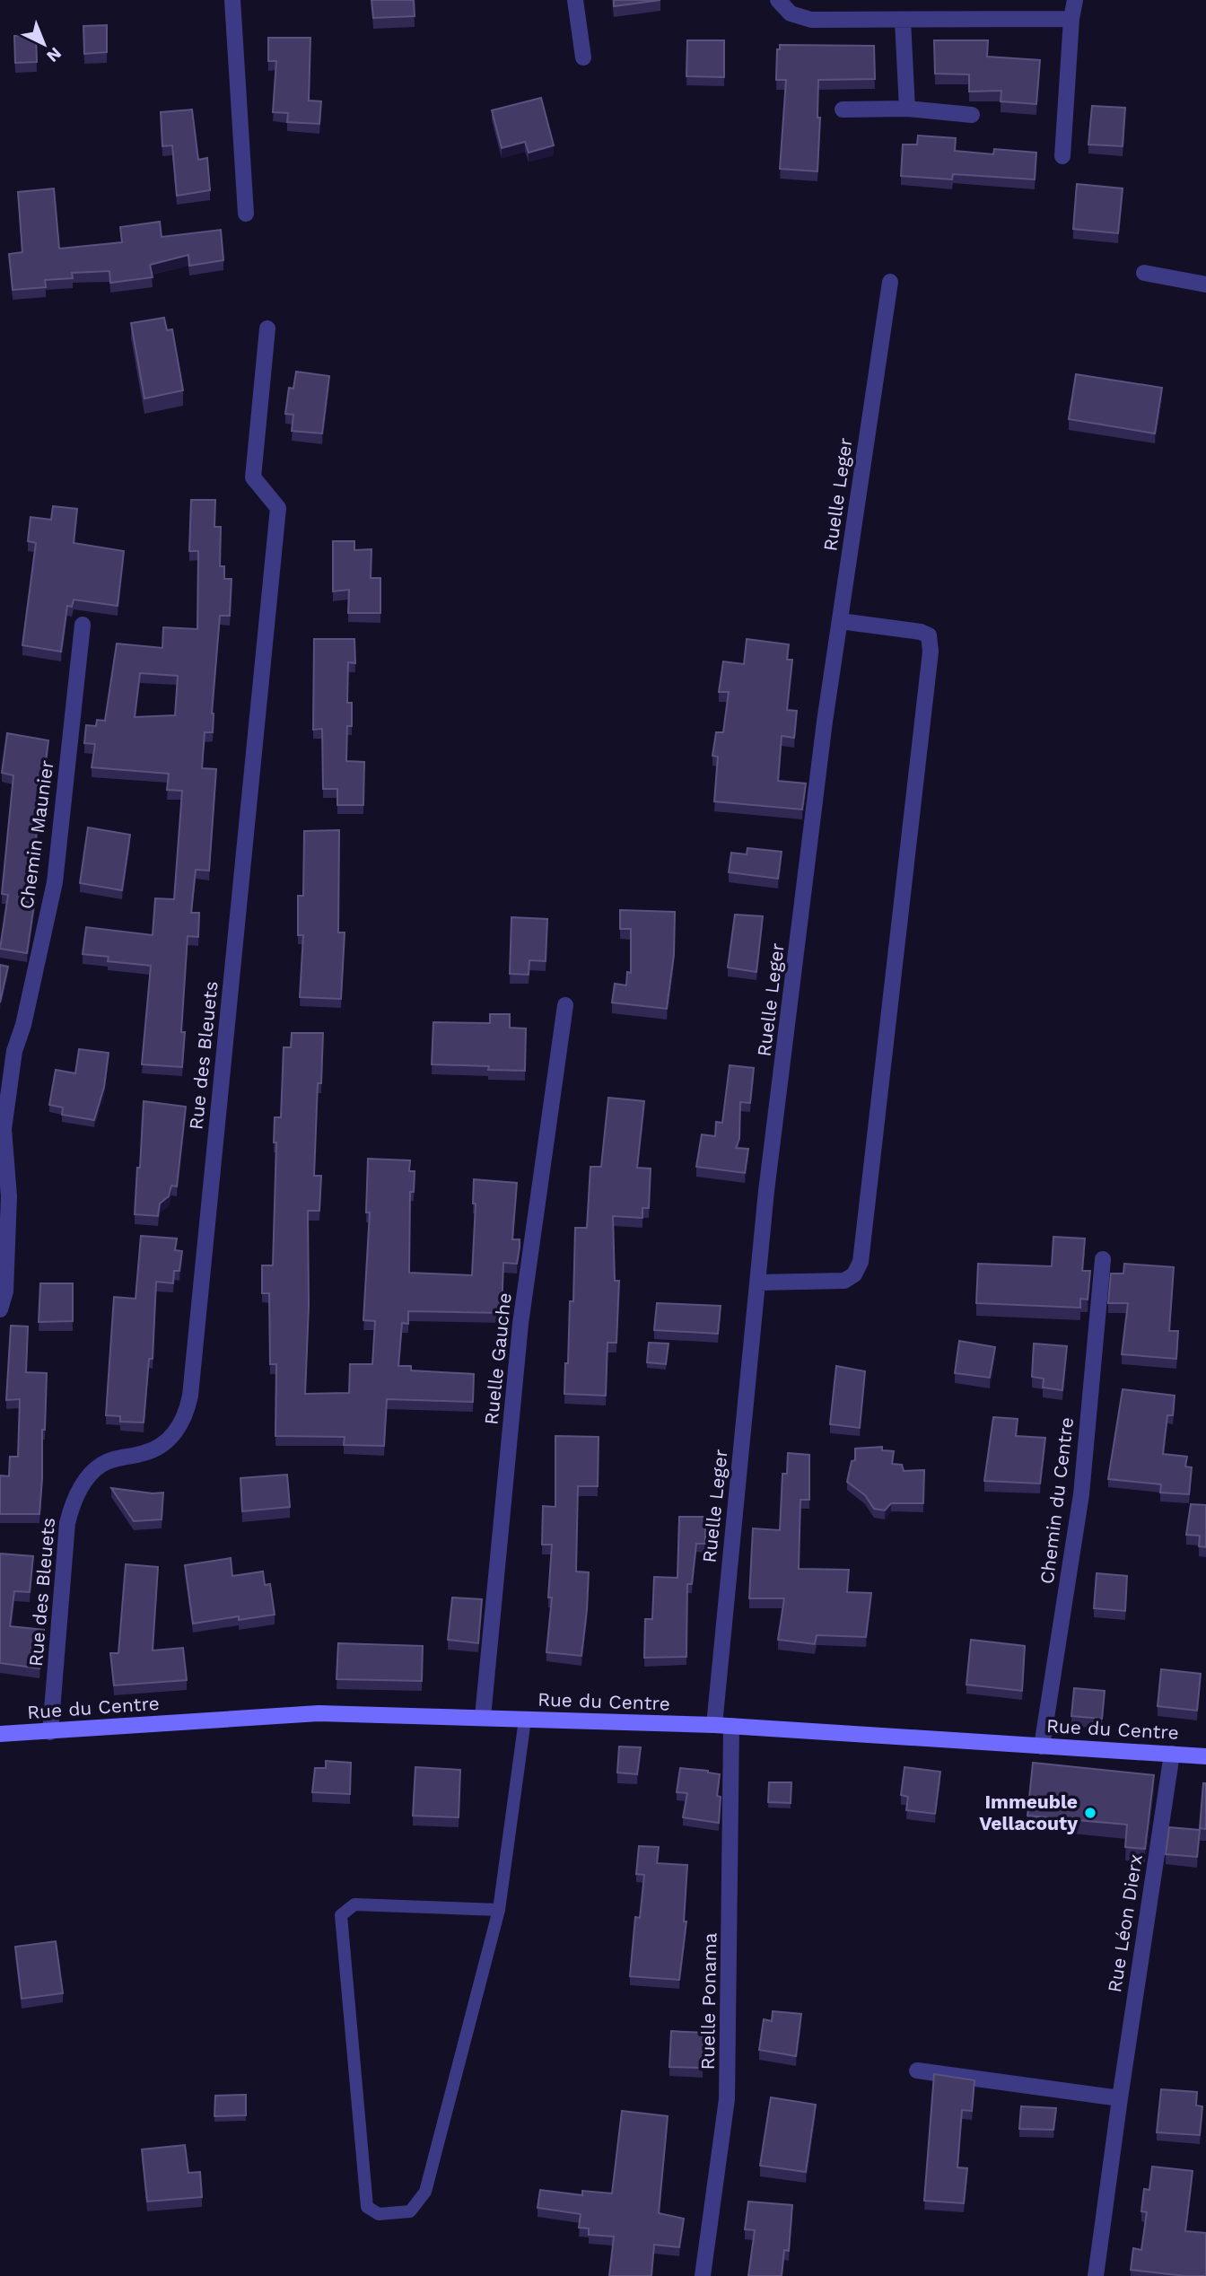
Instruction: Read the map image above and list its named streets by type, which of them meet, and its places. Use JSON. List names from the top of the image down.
{
  "streets": {
    "street": [
      "Ruelle Leger",
      "Chemin Maunier",
      "Rue des Bleuets",
      "Ruelle Gauche",
      "Chemin du Centre",
      "Rue du Centre",
      "Rue Léon Dierx",
      "Ruelle Ponama"
    ]
  },
  "crossings": [
    ["Ruelle Leger", "Rue du Centre"],
    ["Rue des Bleuets", "Rue du Centre"],
    ["Ruelle Gauche", "Rue du Centre"],
    ["Chemin du Centre", "Rue du Centre"],
    ["Rue du Centre", "Rue Léon Dierx"],
    ["Rue du Centre", "Ruelle Ponama"]
  ],
  "places": ["Immeuble Vellacouty"],
  "north": "bottom right"
}
